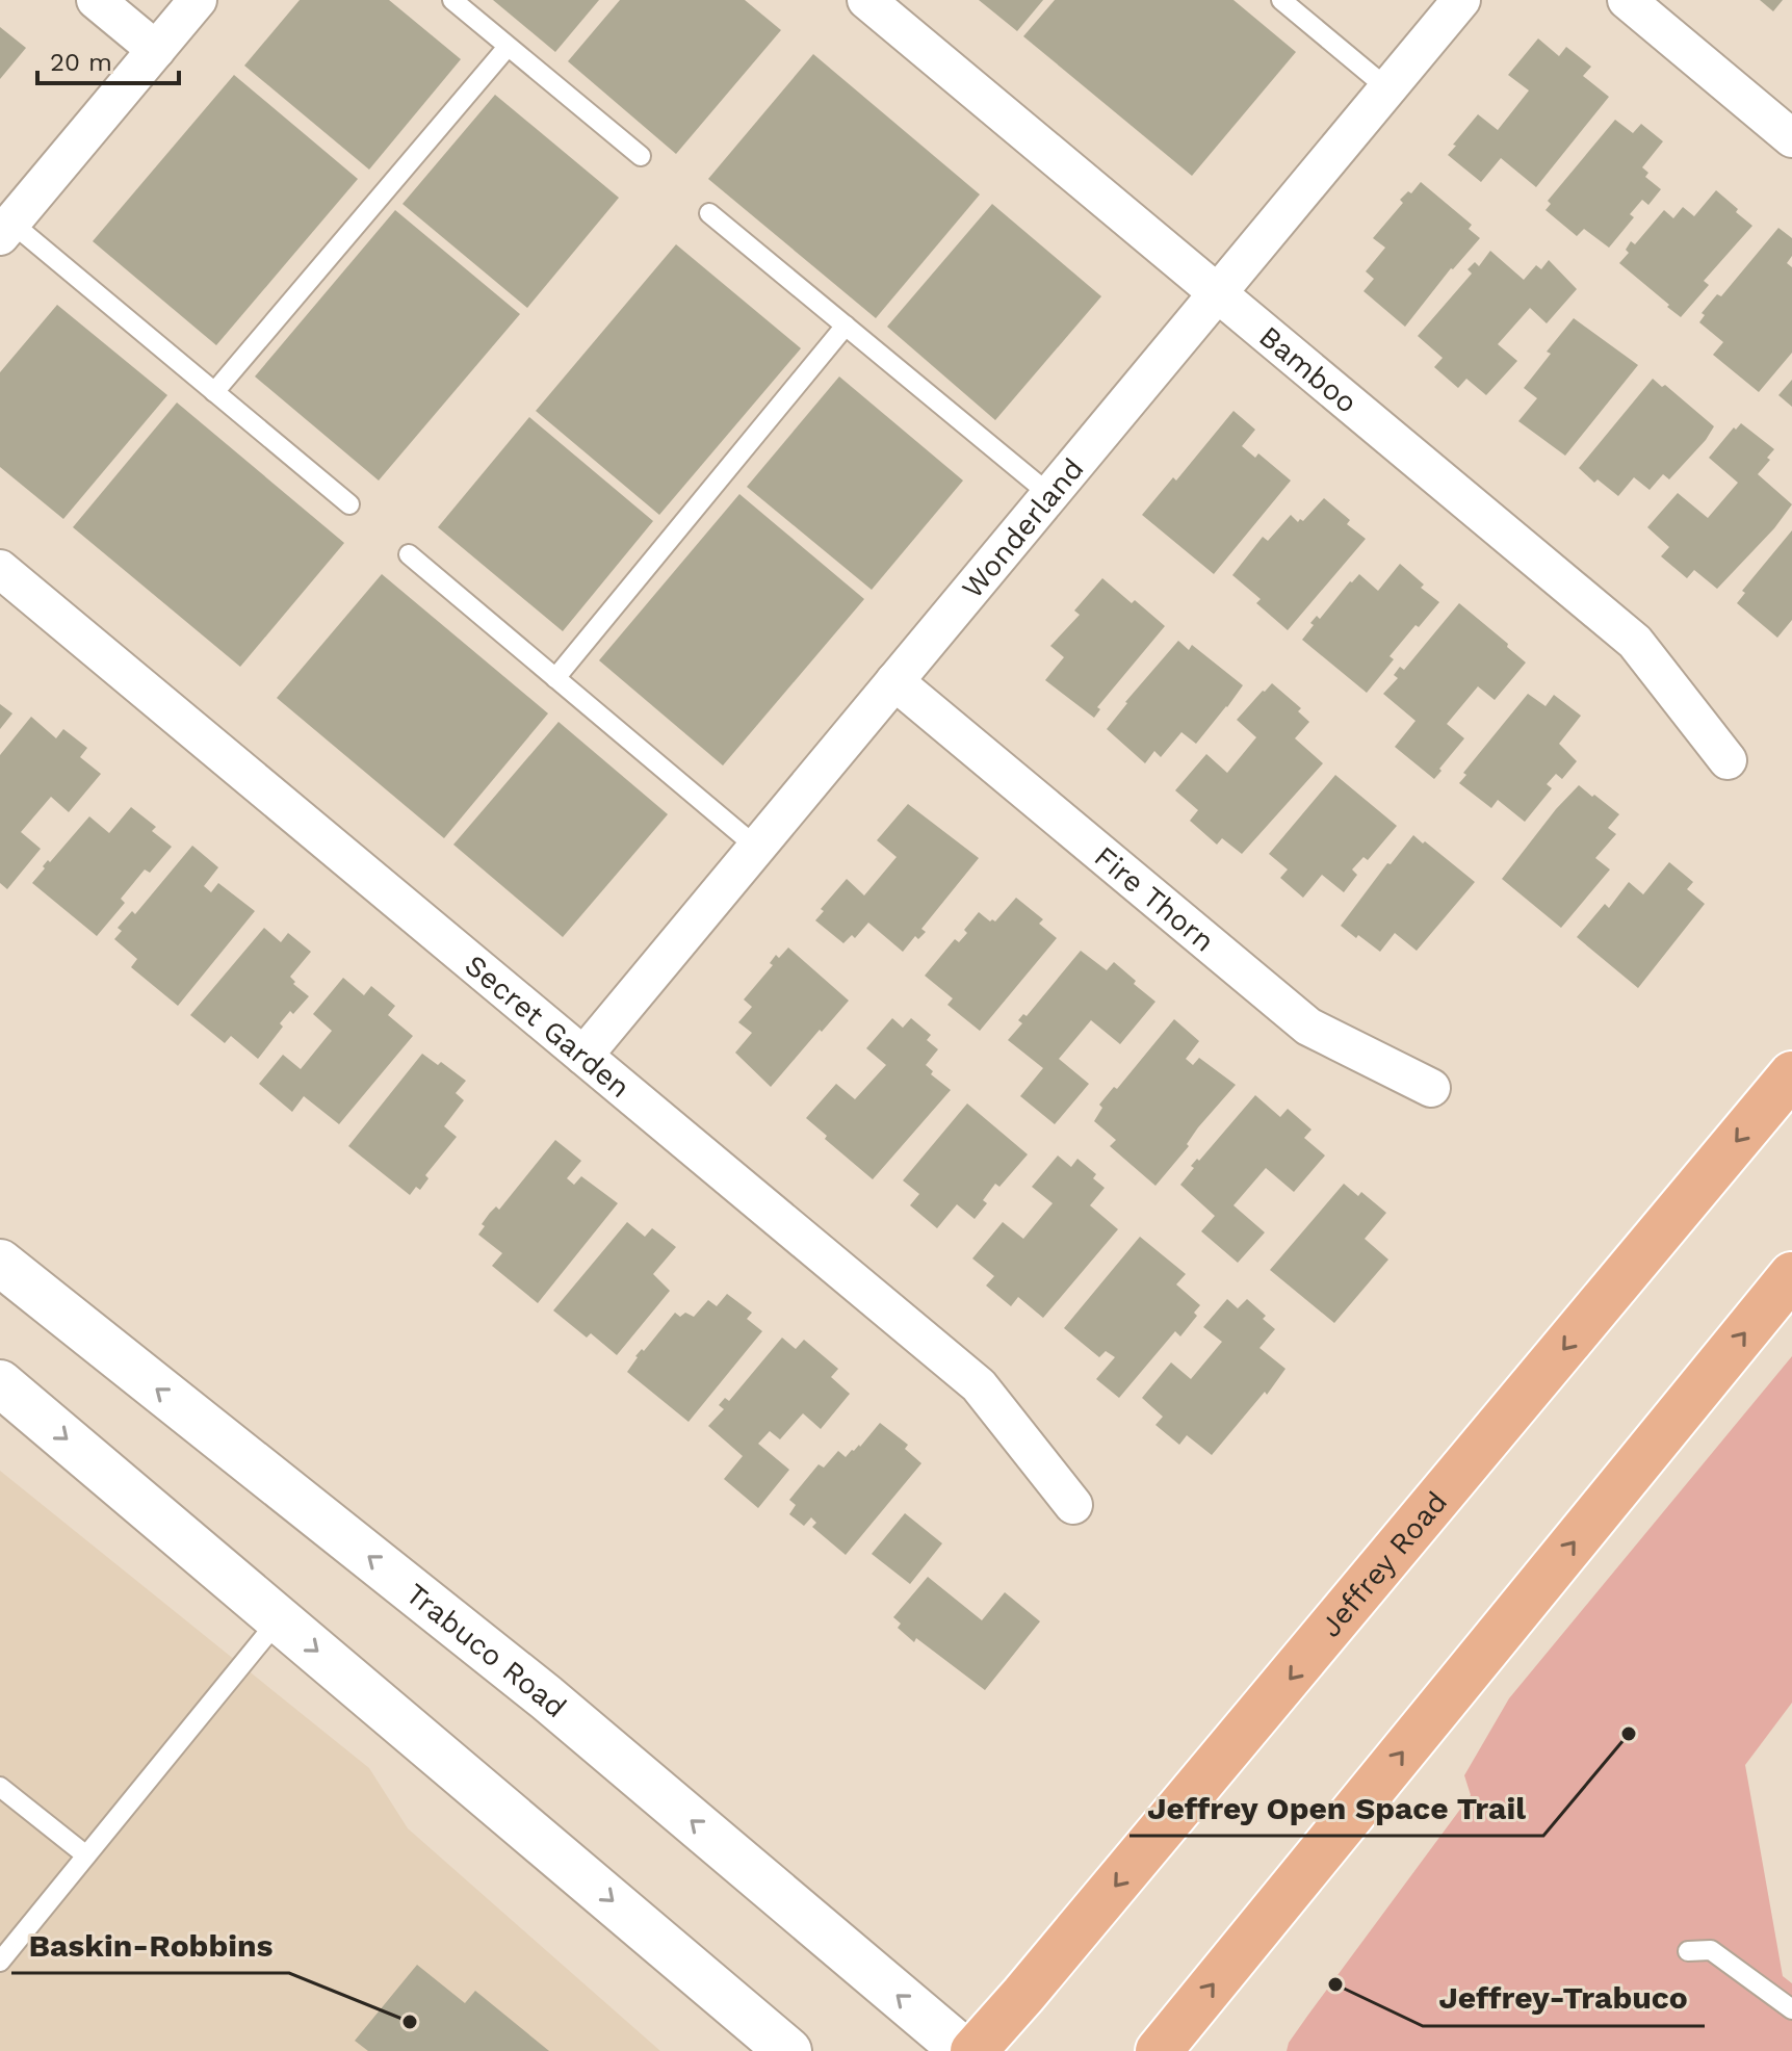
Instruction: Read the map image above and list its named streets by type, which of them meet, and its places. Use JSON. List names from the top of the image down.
{
  "streets": {
    "main road": ["Jeffrey Road", "Trabuco Road"],
    "street": [
      "Bamboo",
      "Wonderland",
      "Fire Thorn",
      "Secret Garden"
    ]
  },
  "crossings": [
    ["Bamboo", "Wonderland"],
    ["Wonderland", "Fire Thorn"],
    ["Wonderland", "Secret Garden"]
  ],
  "places": ["Jeffrey Open Space Trail", "Jeffrey-Trabuco", "Baskin-Robbins"],
  "scale_bar": "20 m"
}
